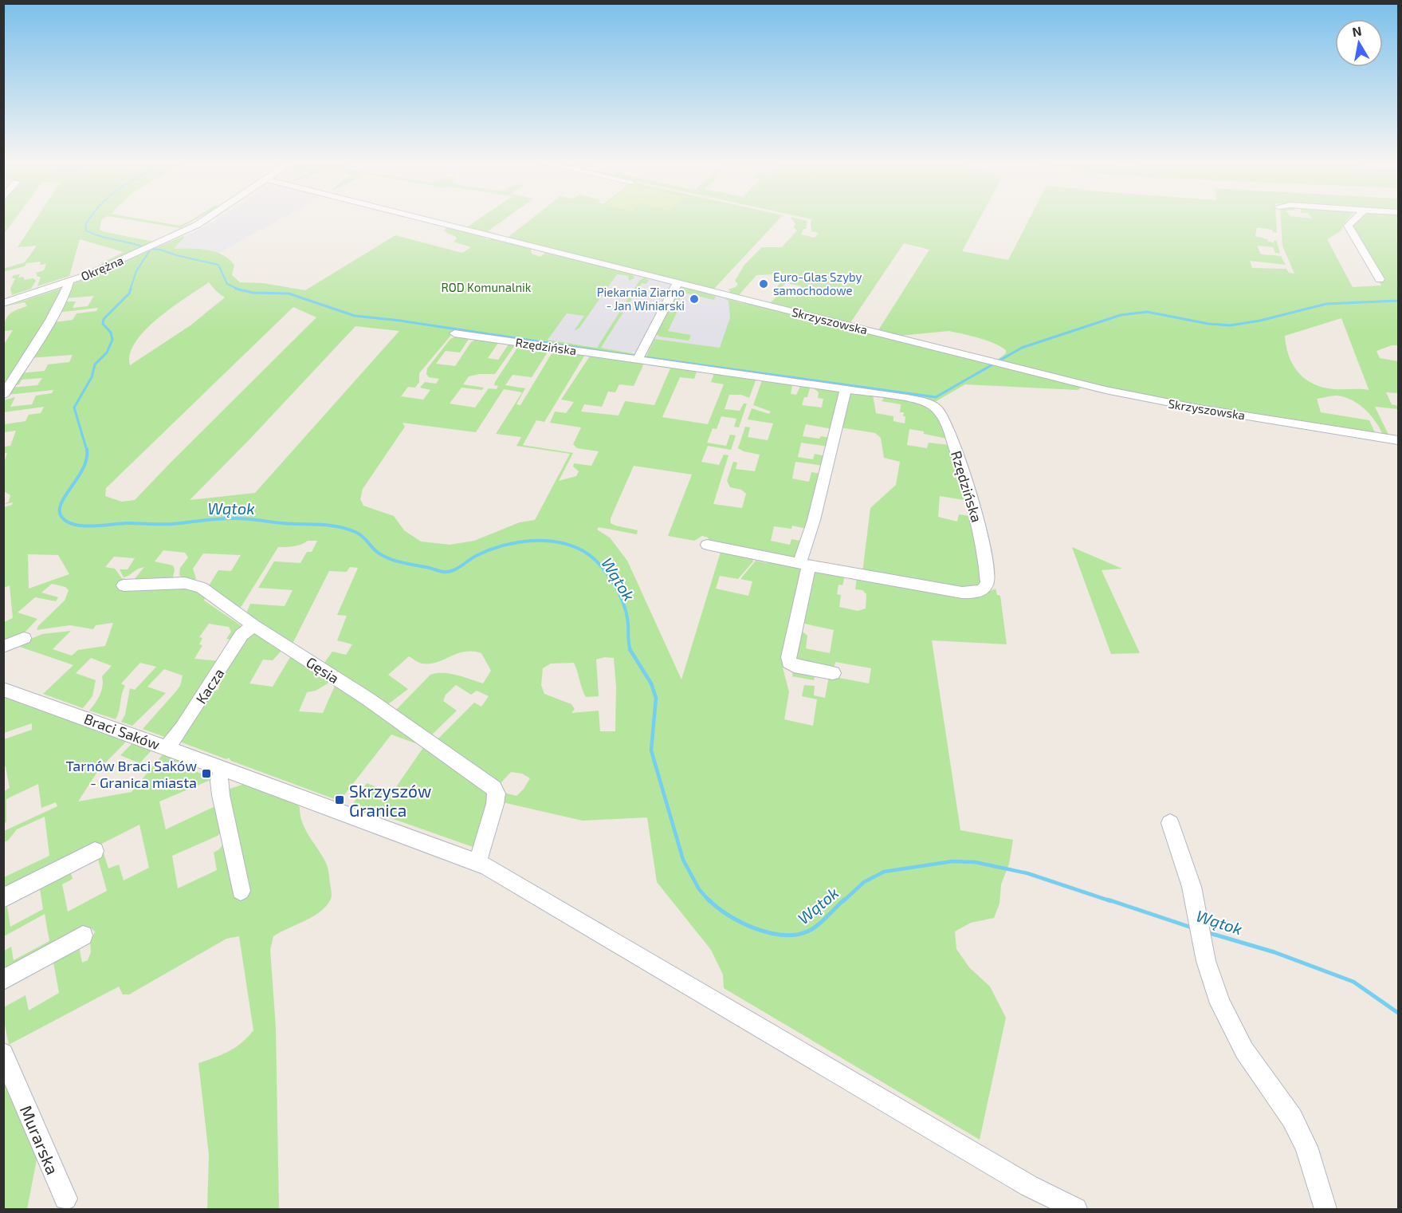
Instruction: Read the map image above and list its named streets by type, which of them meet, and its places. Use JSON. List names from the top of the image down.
{
  "streets": {
    "street": [
      "Okrężna",
      "Skrzyszowska",
      "Rzędzińska",
      "Gęsia",
      "Kacza",
      "Braci Saków",
      "Murarska"
    ]
  },
  "crossings": [
    ["Gęsia", "Kacza"],
    ["Gęsia", "Braci Saków"],
    ["Kacza", "Braci Saków"]
  ],
  "water": ["Wątok"],
  "parks": ["ROD Komunalnik"],
  "places": {
    "other": ["Euro-Glas Szyby samochodowe", "Piekarnia Ziarno - Jan Winiarski"],
    "transit": ["Tarnów Braci Saków - Granica miasta", "Skrzyszów Granica"]
  },
  "north": "top"
}
